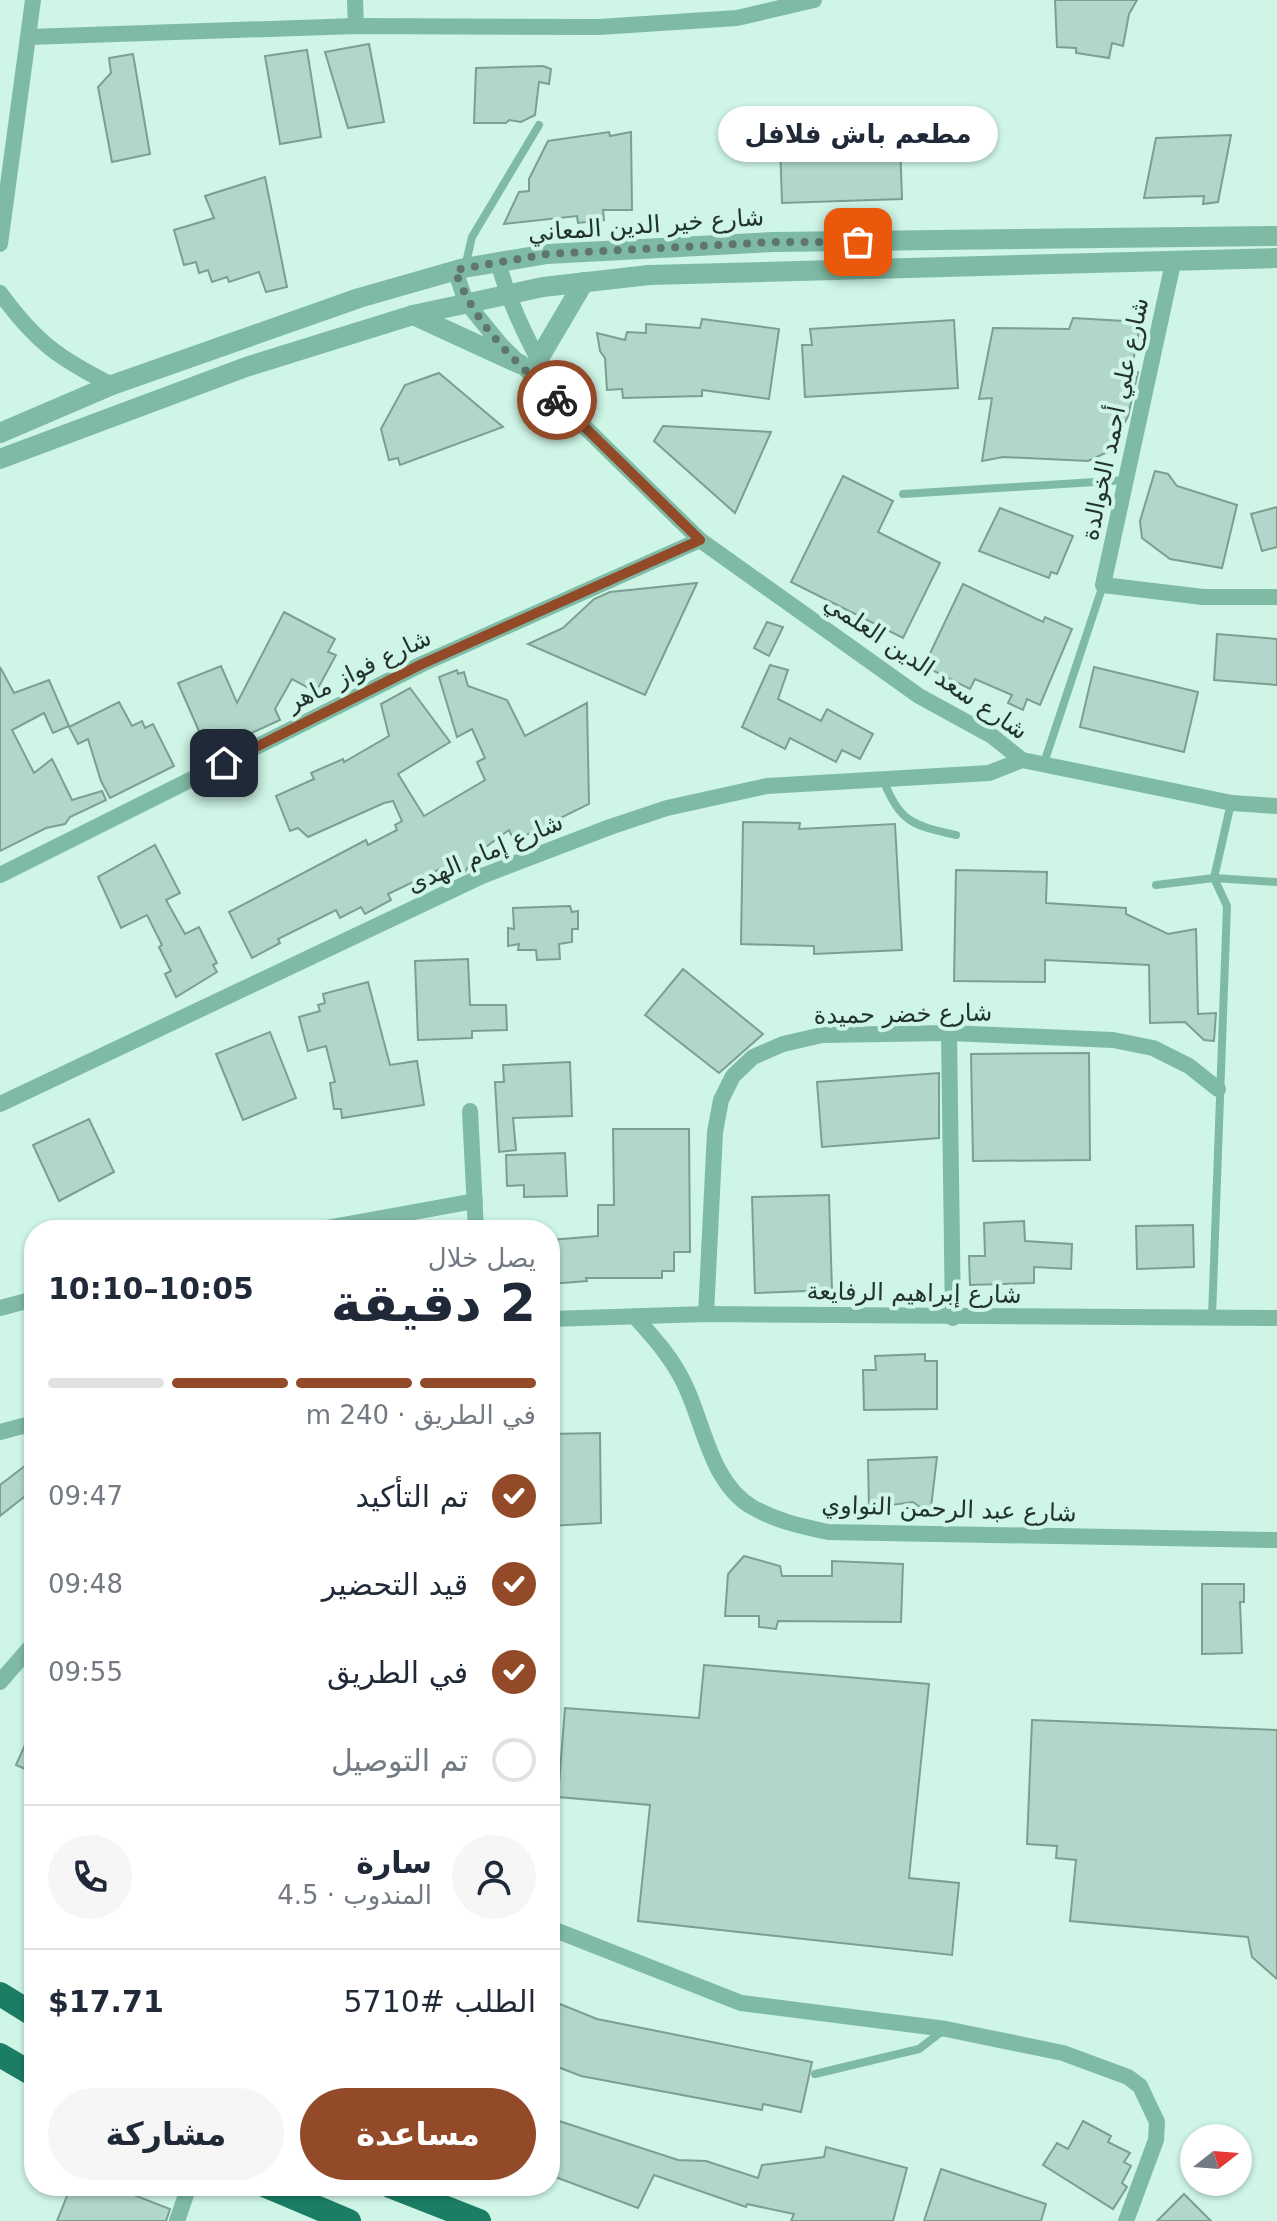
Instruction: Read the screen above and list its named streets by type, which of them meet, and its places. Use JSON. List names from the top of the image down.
{
  "streets": {
    "street": [
      "شارع خير الدين المعاني",
      "شارع علي أحمد الخوالدة",
      "شارع سعد الدين العلمي",
      "شارع فواز ماهر",
      "شارع إمام الهدى",
      "شارع خضر حميدة",
      "شارع إبراهيم الرفايعة",
      "شارع عبد الرحمن النواوي"
    ]
  },
  "crossings": [
    ["شارع علي أحمد الخوالدة", "شارع سعد الدين العلمي"],
    ["شارع سعد الدين العلمي", "شارع فواز ماهر"],
    ["شارع سعد الدين العلمي", "شارع إمام الهدى"],
    ["شارع خضر حميدة", "شارع إبراهيم الرفايعة"],
    ["شارع إبراهيم الرفايعة", "شارع عبد الرحمن النواوي"]
  ],
  "places": ["مطعم باش فلافل"],
  "north": "right",
  "page": {
    "bubble": "مطعم باش فلافل",
    "heading": ["2 دقيقة", "يصل خلال", "10:05–10:10"],
    "panel": [
      "سارة",
      "المندوب · 4.5",
      "الطلب #5710",
      "$17.71"
    ],
    "bar": "في الطريق · 240 m",
    "list": [
      ["تم التأكيد", "09:47"],
      ["قيد التحضير", "09:48"],
      ["في الطريق", "09:55"],
      "تم التوصيل"
    ],
    "buttons": ["مساعدة", "مشاركة"]
  }
}
